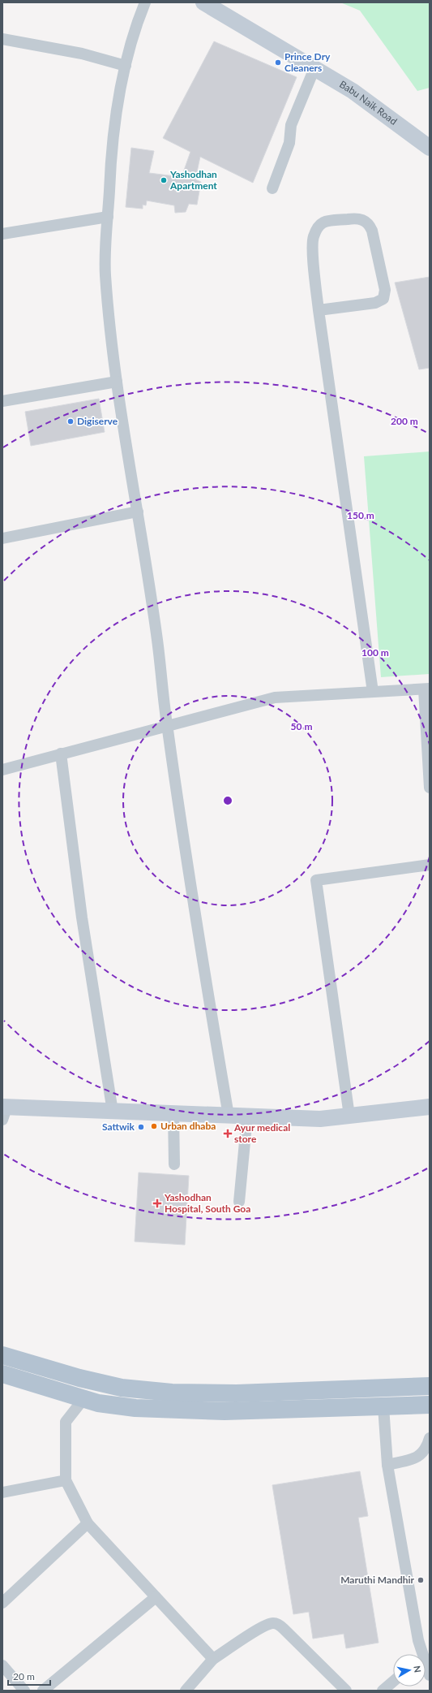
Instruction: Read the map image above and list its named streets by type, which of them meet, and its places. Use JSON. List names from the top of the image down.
{
  "streets": {
    "street": ["Babu Naik Road"]
  },
  "places": {
    "other": [
      "Prince Dry Cleaners",
      "Yashodhan Apartment",
      "Digiserve",
      "Urban dhaba",
      "Sattwik",
      "Maruthi Mandhir"
    ],
    "health": ["Ayur medical store", "Yashodhan Hospital, South Goa"]
  },
  "scale_bar": "20 m",
  "north": "right",
  "rings": [
    "200 m",
    "150 m",
    "100 m",
    "50 m"
  ]
}
